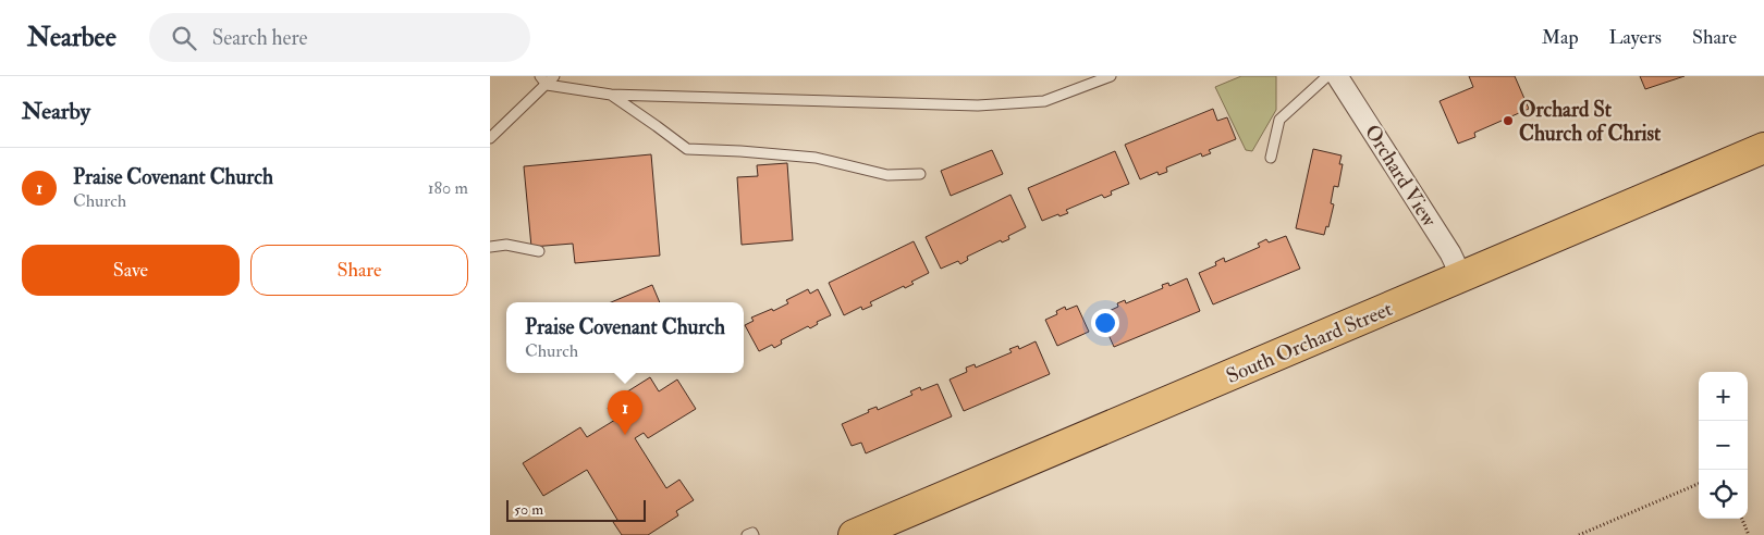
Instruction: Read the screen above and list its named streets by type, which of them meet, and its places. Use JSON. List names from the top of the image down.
{
  "streets": {
    "main road": ["South Orchard Street"],
    "street": ["Orchard View"]
  },
  "crossings": [
    ["Orchard View", "South Orchard Street"]
  ],
  "places": ["Orchard St Church of Christ"],
  "scale_bar": "50 m",
  "page": {
    "header": "Nearbee",
    "search": "Search here",
    "nav": ["Map", "Layers", "Share"],
    "heading": "Nearby",
    "list": [
      {
        "mark": "1",
        "name": "Praise Covenant Church",
        "note": "Church",
        "value": "180 m"
      }
    ],
    "buttons": ["Save", "Share"],
    "popup": ["Praise Covenant Church", "Church"],
    "map_buttons": ["+", "−"],
    "pins": "1",
    "scale": "50 m"
  }
}
